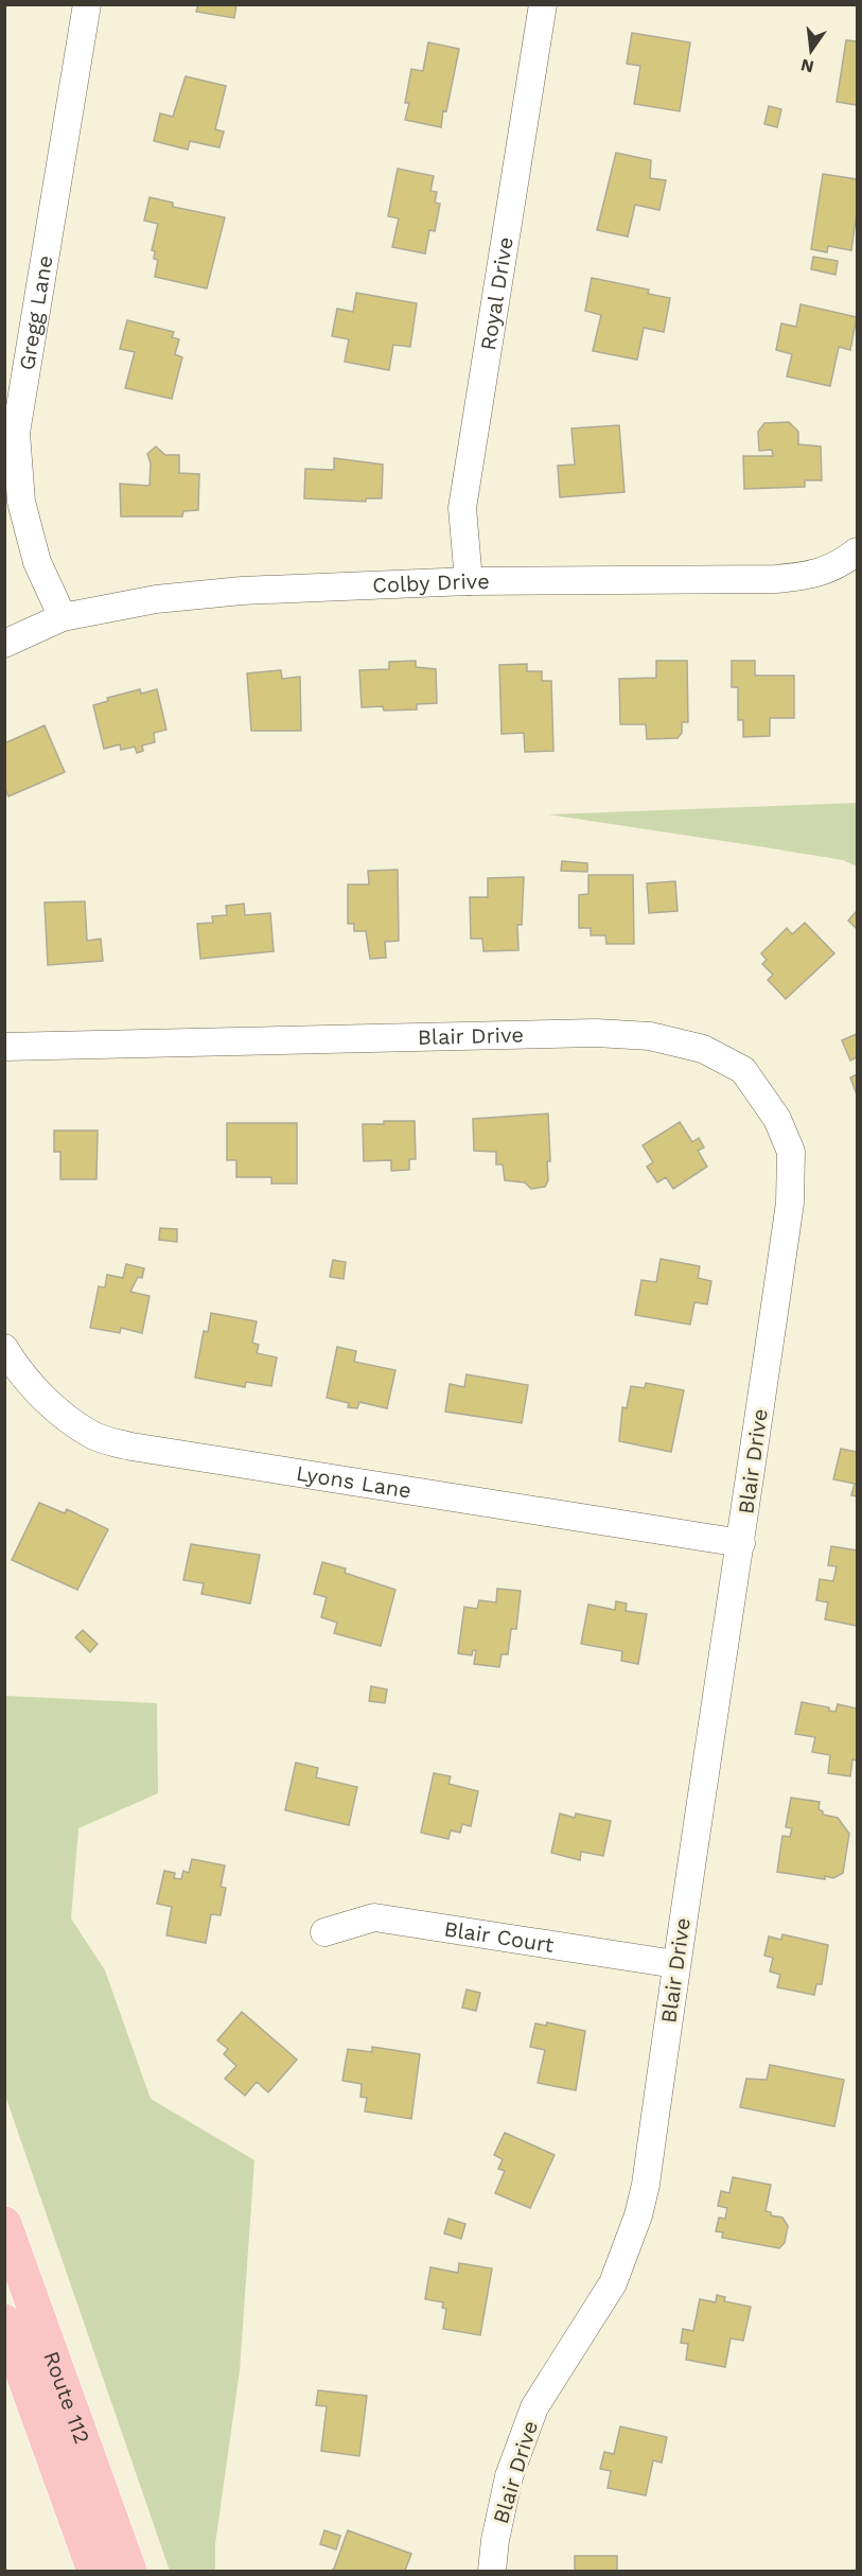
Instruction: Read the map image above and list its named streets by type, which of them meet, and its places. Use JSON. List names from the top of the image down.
{
  "streets": {
    "main road": ["Route 112"],
    "street": [
      "Royal Drive",
      "Gregg Lane",
      "Colby Drive",
      "Blair Drive",
      "Lyons Lane",
      "Blair Court"
    ]
  },
  "crossings": [
    ["Royal Drive", "Colby Drive"],
    ["Gregg Lane", "Colby Drive"],
    ["Blair Drive", "Lyons Lane"],
    ["Blair Drive", "Blair Court"]
  ],
  "north": "bottom"
}
